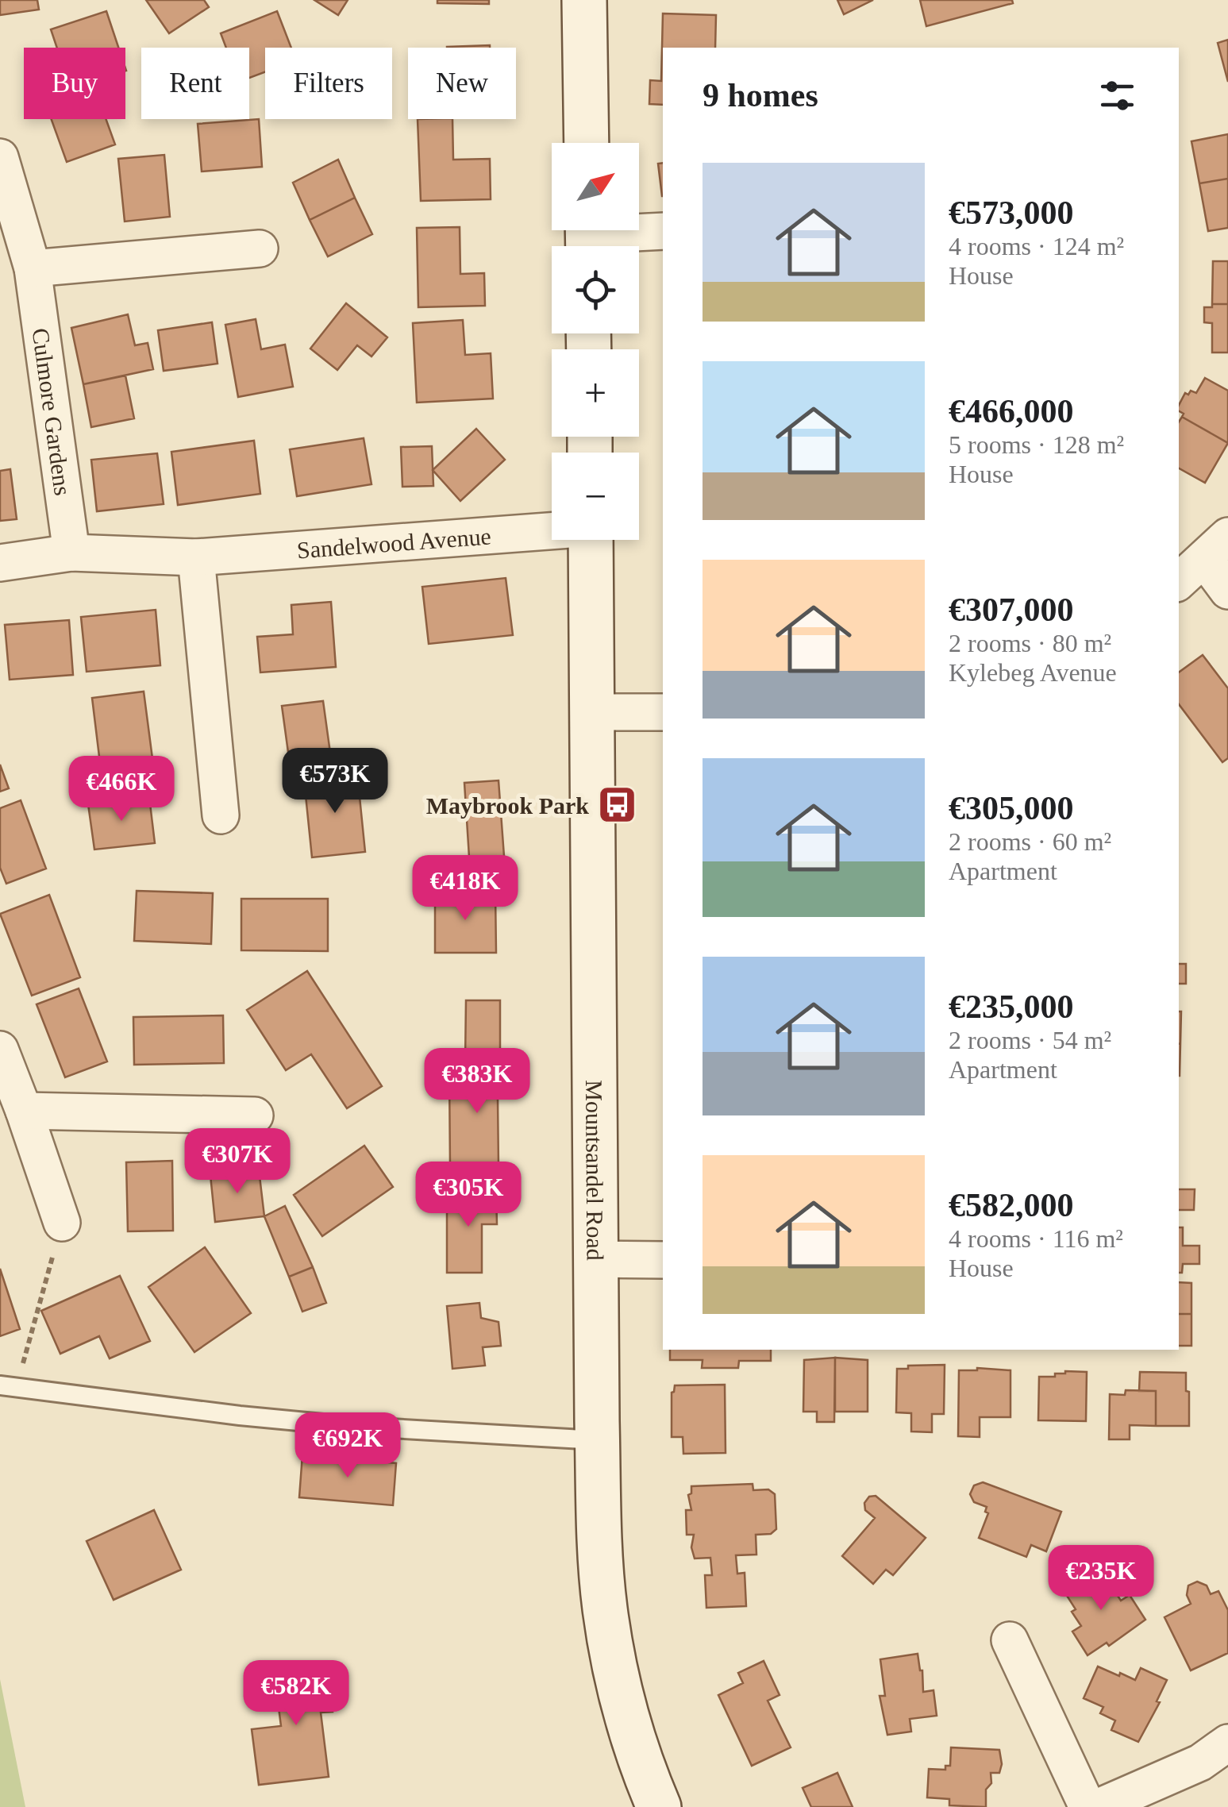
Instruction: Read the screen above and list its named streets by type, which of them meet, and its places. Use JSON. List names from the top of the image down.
{
  "streets": {
    "street": ["Culmore Gardens", "Sandelwood Avenue", "Mountsandel Road"]
  },
  "crossings": [
    ["Culmore Gardens", "Sandelwood Avenue"]
  ],
  "places": {
    "bus stop": ["Maybrook Park"]
  },
  "north": "top right",
  "page": {
    "chip": [
      "Buy",
      "Rent",
      "Filters",
      "New"
    ],
    "heading": "9 homes",
    "map_buttons": ["+", "−"],
    "list": [
      {
        "name": "€573,000",
        "note": "4 rooms · 124 m² · House"
      },
      {
        "name": "€466,000",
        "note": "5 rooms · 128 m² · House"
      },
      {
        "name": "€307,000",
        "note": "2 rooms · 80 m² · Kylebeg Avenue"
      },
      {
        "name": "€305,000",
        "note": "2 rooms · 60 m² · Apartment"
      },
      {
        "name": "€235,000",
        "note": "2 rooms · 54 m² · Apartment"
      },
      {
        "name": "€582,000",
        "note": "4 rooms · 116 m² · House"
      }
    ],
    "price": [
      "€573K",
      "€466K",
      "€418K",
      "€383K",
      "€307K",
      "€305K",
      "€692K",
      "€235K",
      "€582K"
    ]
  }
}
